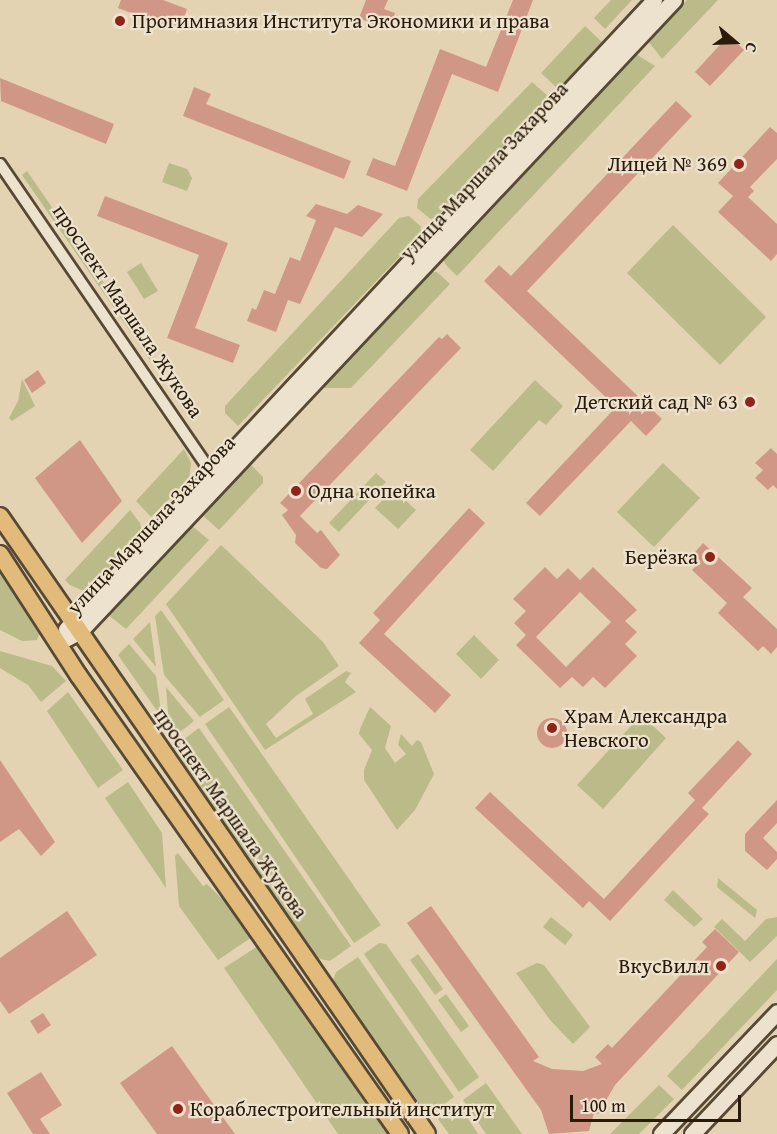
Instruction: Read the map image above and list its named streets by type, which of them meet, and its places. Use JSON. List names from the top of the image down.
{
  "streets": {
    "main road": ["проспект Маршала Жукова"],
    "street": ["улица Маршала Захарова"]
  },
  "crossings": [
    ["улица Маршала Захарова", "проспект Маршала Жукова"]
  ],
  "places": [
    "Прогимназия Института Экономики и права",
    "Лицей № 369",
    "Детский сад № 63",
    "Одна копейка",
    "Берёзка",
    "Храм Александра Невского",
    "ВкусВилл",
    "Кораблестроительный институт"
  ],
  "scale_bar": "100 m",
  "north": "right"
}
